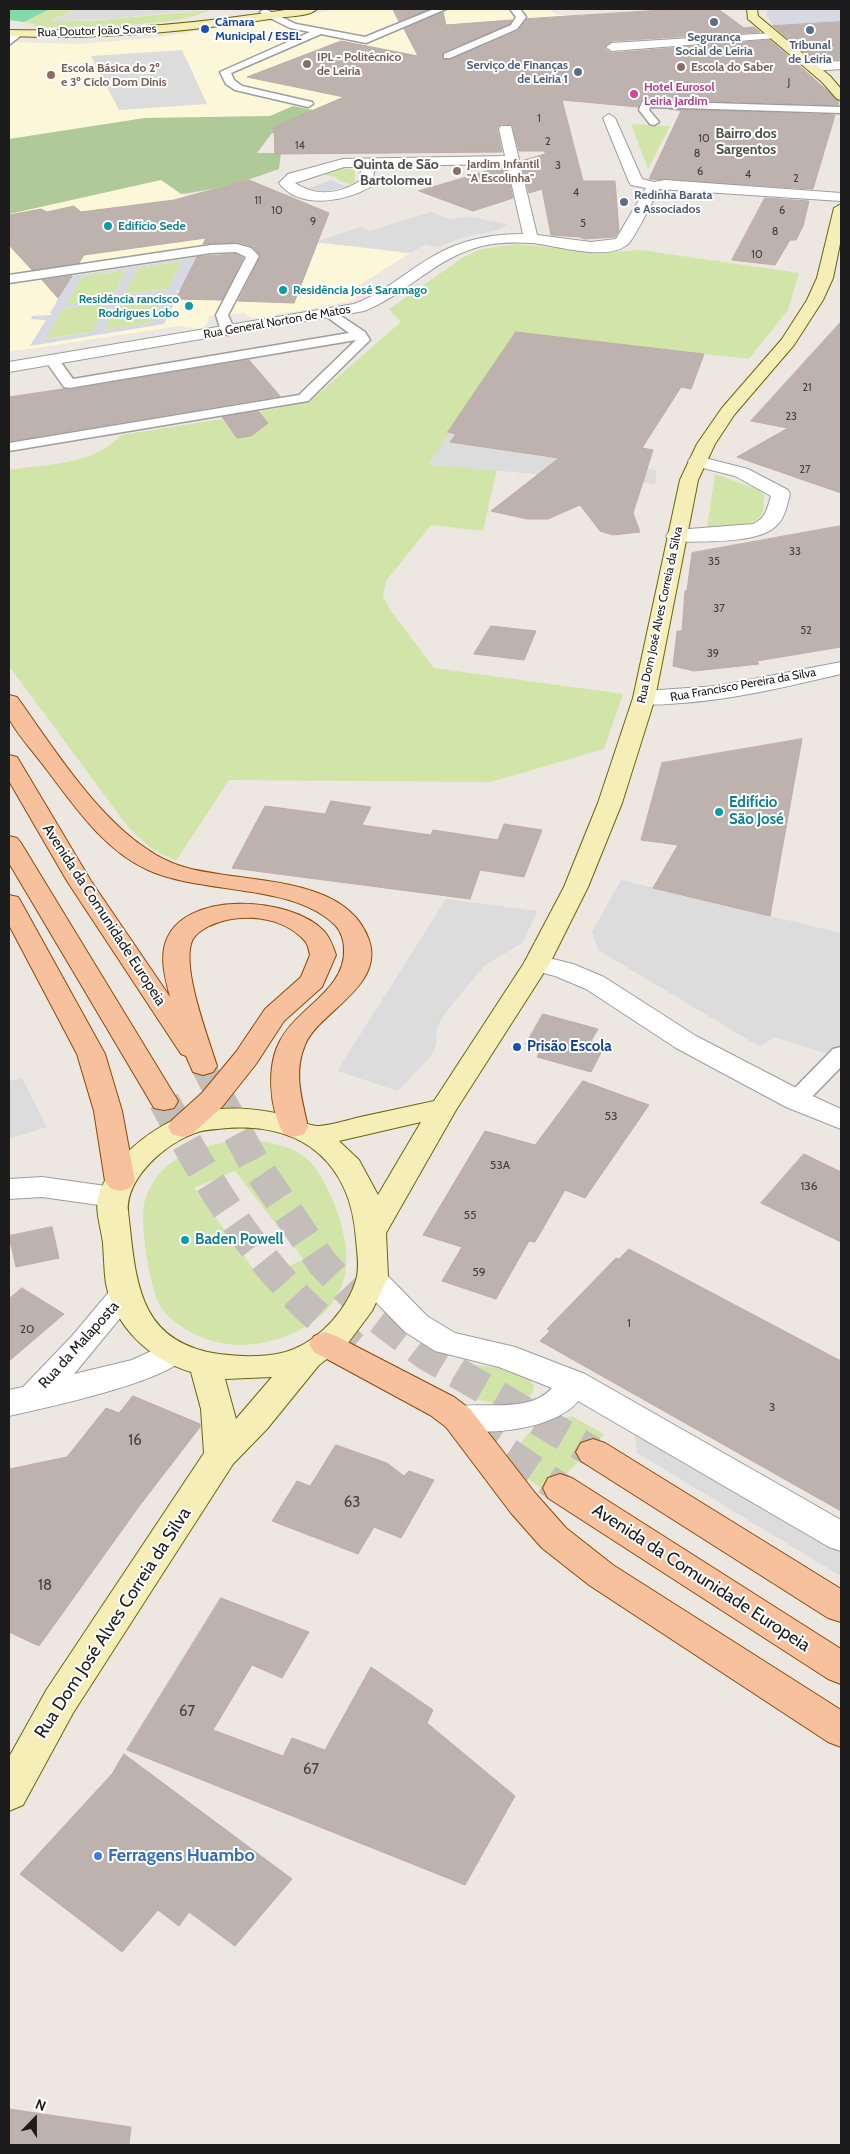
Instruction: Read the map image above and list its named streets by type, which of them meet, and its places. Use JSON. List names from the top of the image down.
{
  "streets": {
    "main road": ["Rua Doutor João Soares", "Rua Dom José Alves Correia da Silva", "Avenida da Comunidade Europeia"],
    "street": ["Rua General Norton de Matos", "Rua Francisco Pereira da Silva", "Rua da Malaposta"]
  },
  "crossings": [
    ["Rua Dom José Alves Correia da Silva", "Rua Francisco Pereira da Silva"]
  ],
  "districts": ["Bairro dos Sargentos", "Quinta de São Bartolomeu"],
  "places": [
    "Segurança Social de Leiria",
    "Câmara Municipal / ESEL",
    "Tribunal de Leiria",
    "IPL - Politécnico de Leiria",
    "Escola do Saber",
    "Serviço de Finanças de Leiria 1",
    "Escola Básica do 2º e 3º Ciclo Dom Dinis",
    "Hotel Eurosol Leiria Jardim",
    "Jardim Infantil \"A Escolinha\"",
    "Redinha Barata e Associados",
    "Edifício Sede",
    "Residência José Saramago",
    "Residência rancisco Rodrigues Lobo",
    "Edifício São José",
    "Prisão Escola",
    "Baden Powell",
    "Ferragens Huambo"
  ],
  "house_numbers": [
    "J",
    "1",
    "10",
    "2",
    "14",
    "8",
    "3",
    "6",
    "4",
    "2",
    "4",
    "11",
    "10",
    "6",
    "9",
    "5",
    "8",
    "10",
    "21",
    "23",
    "27",
    "33",
    "35",
    "37",
    "52",
    "39",
    "53",
    "53A",
    "136",
    "55",
    "59",
    "1",
    "20",
    "3",
    "16",
    "63",
    "18",
    "67",
    "67"
  ],
  "north": "top"
}
